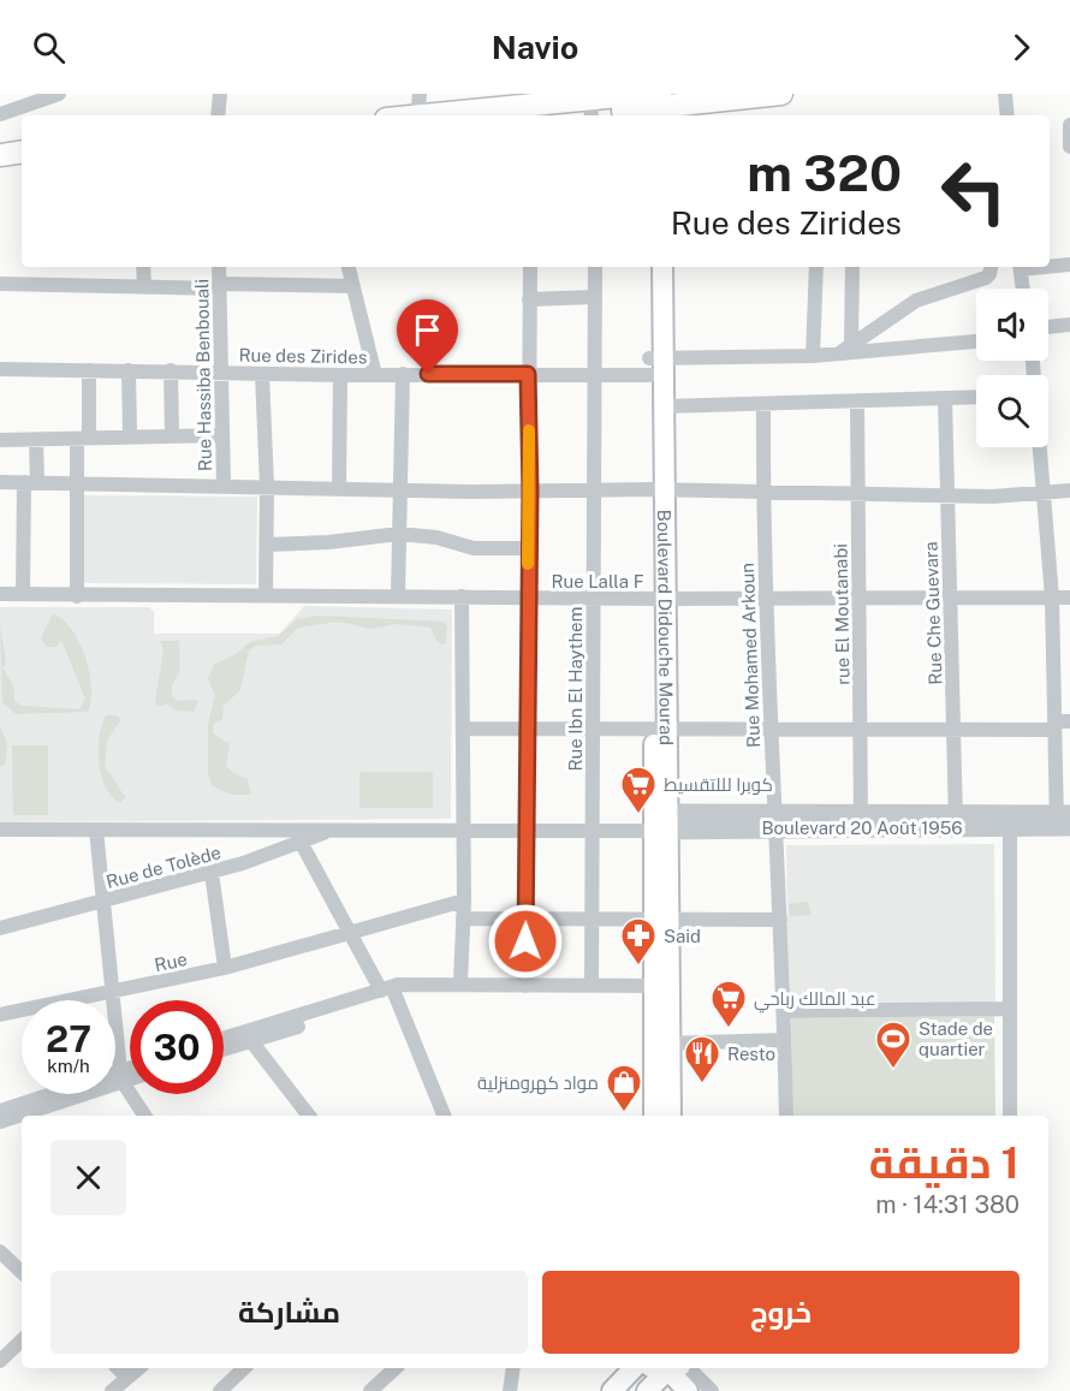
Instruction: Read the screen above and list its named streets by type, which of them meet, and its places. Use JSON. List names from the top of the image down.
{
  "streets": {
    "main road": ["Boulevard Didouche Mourad"],
    "street": [
      "Rue des Zirides",
      "Rue Hassiba Benbouali",
      "Rue Lalla F",
      "Rue Che Guevara",
      "rue El Moutanabi",
      "Rue Mohamed Arkoun",
      "Rue Ibn El Haythem",
      "Boulevard 20 Août 1956",
      "Rue de Tolède",
      "Rue"
    ]
  },
  "crossings": [
    ["Rue des Zirides", "Rue Hassiba Benbouali"],
    ["Rue des Zirides", "Boulevard Didouche Mourad"],
    ["Rue des Zirides", "Rue Ibn El Haythem"],
    ["Rue Lalla F", "Rue Che Guevara"],
    ["Rue Lalla F", "rue El Moutanabi"],
    ["Rue Lalla F", "Boulevard Didouche Mourad"],
    ["Rue Lalla F", "Rue Mohamed Arkoun"],
    ["Rue Lalla F", "Rue Ibn El Haythem"],
    ["Rue Che Guevara", "Boulevard 20 Août 1956"],
    ["rue El Moutanabi", "Boulevard 20 Août 1956"],
    ["Boulevard Didouche Mourad", "Boulevard 20 Août 1956"],
    ["Rue Mohamed Arkoun", "Boulevard 20 Août 1956"]
  ],
  "places": {
    "supermarket": ["كوبرا لللتقسيط", "عبد المالك رباحي"],
    "pharmacy": ["Said"],
    "sports": ["Stade de quartier"],
    "restaurant": ["Resto"],
    "shop": ["مواد كهرومنزلية"]
  },
  "page": {
    "header": "Navio",
    "turn": ["320 m", "Rue des Zirides"],
    "speed": "27 km/h",
    "limit": "30",
    "heading": ["1 دقيقة", "380 m · 14:31"],
    "buttons": ["خروج", "مشاركة"]
  }
}
